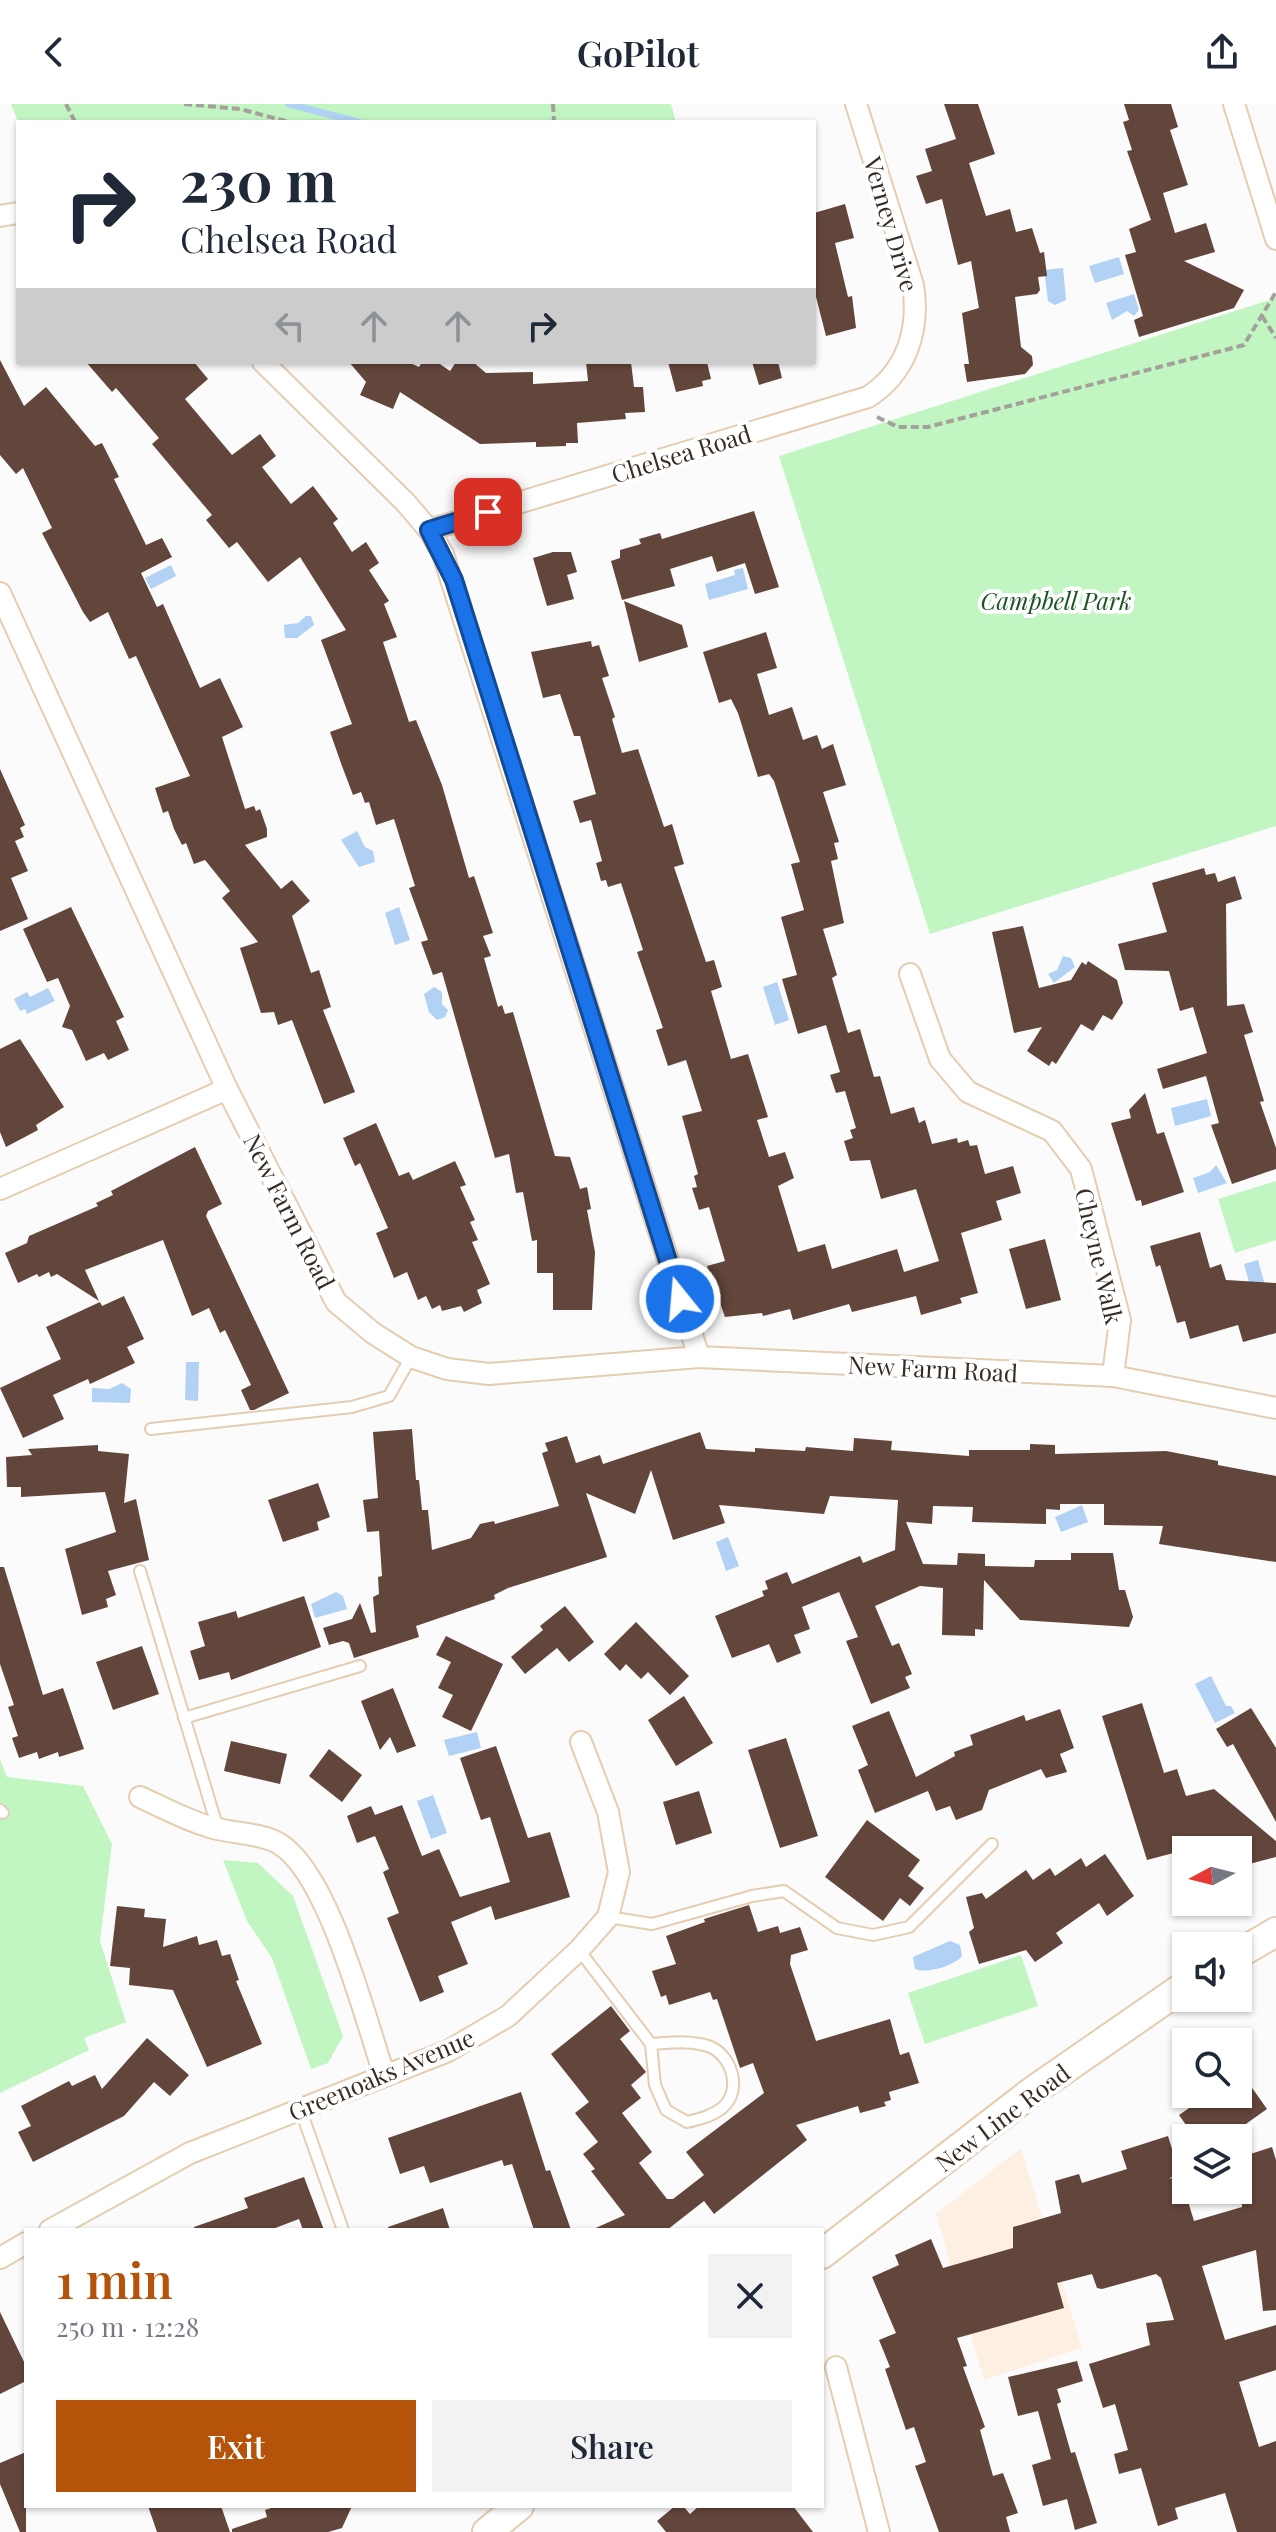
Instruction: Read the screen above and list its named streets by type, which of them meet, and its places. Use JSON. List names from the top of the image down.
{
  "streets": {
    "main road": ["New Line Road"],
    "street": [
      "Verney Drive",
      "Chelsea Road",
      "New Farm Road",
      "Cheyne Walk",
      "Greenoaks Avenue"
    ]
  },
  "crossings": [
    ["Verney Drive", "Chelsea Road"],
    ["New Farm Road", "Cheyne Walk"]
  ],
  "parks": ["Campbell Park"],
  "north": "left",
  "page": {
    "header": "GoPilot",
    "turn": ["230 m", "Chelsea Road"],
    "heading": ["1 min", "250 m · 12:28"],
    "buttons": ["Exit", "Share"]
  }
}
